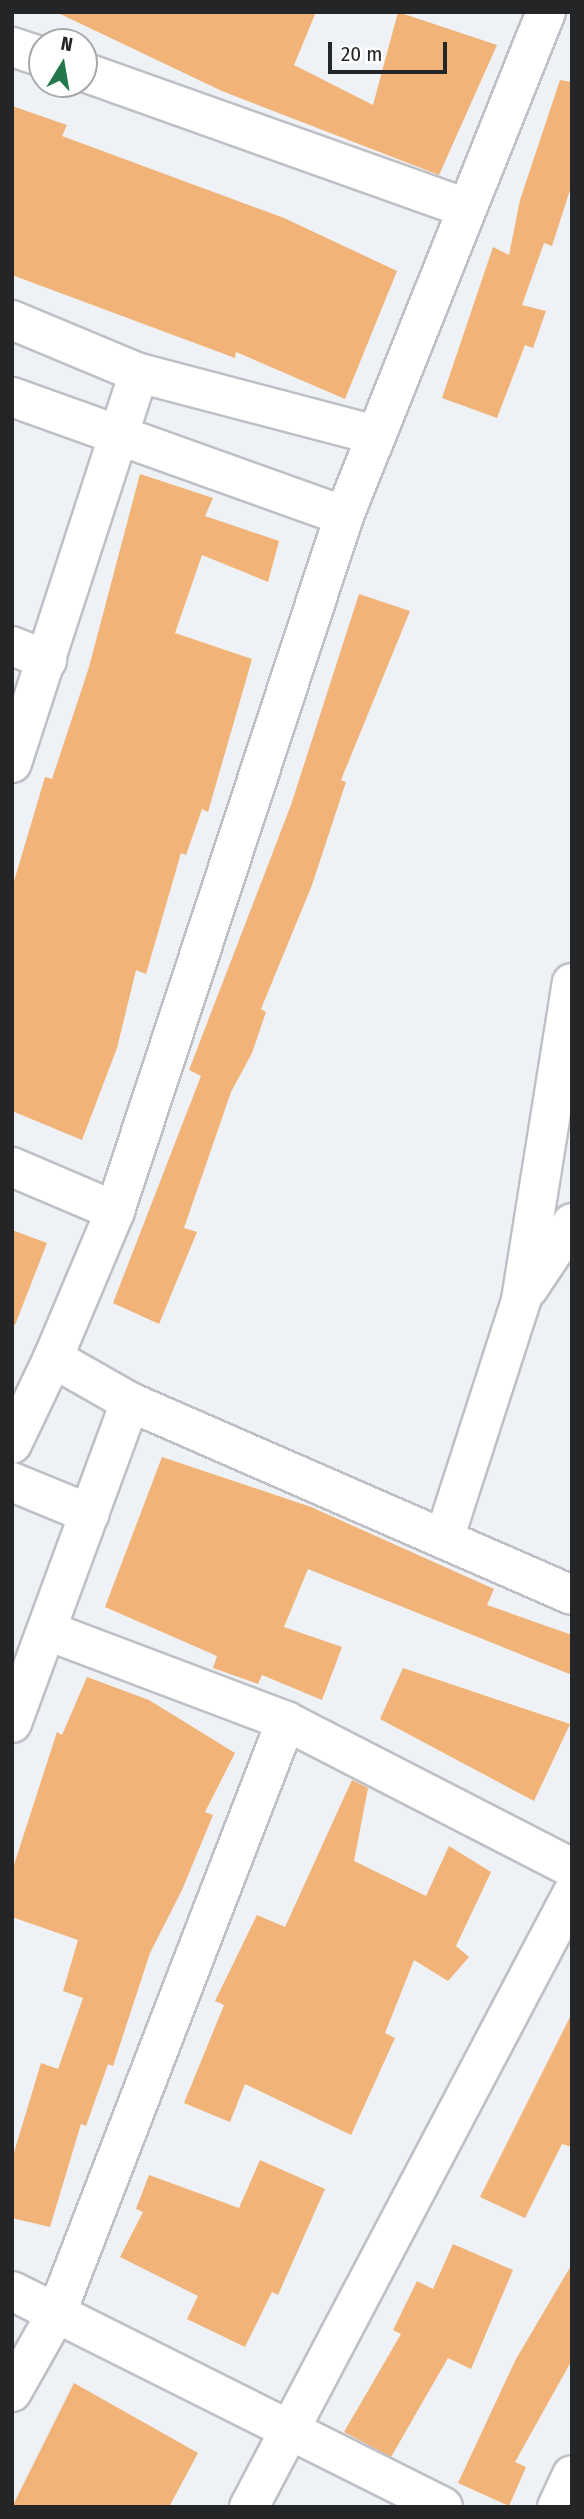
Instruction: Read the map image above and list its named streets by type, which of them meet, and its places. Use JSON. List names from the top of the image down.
{
  "scale_bar": "20 m",
  "north": "top"
}
